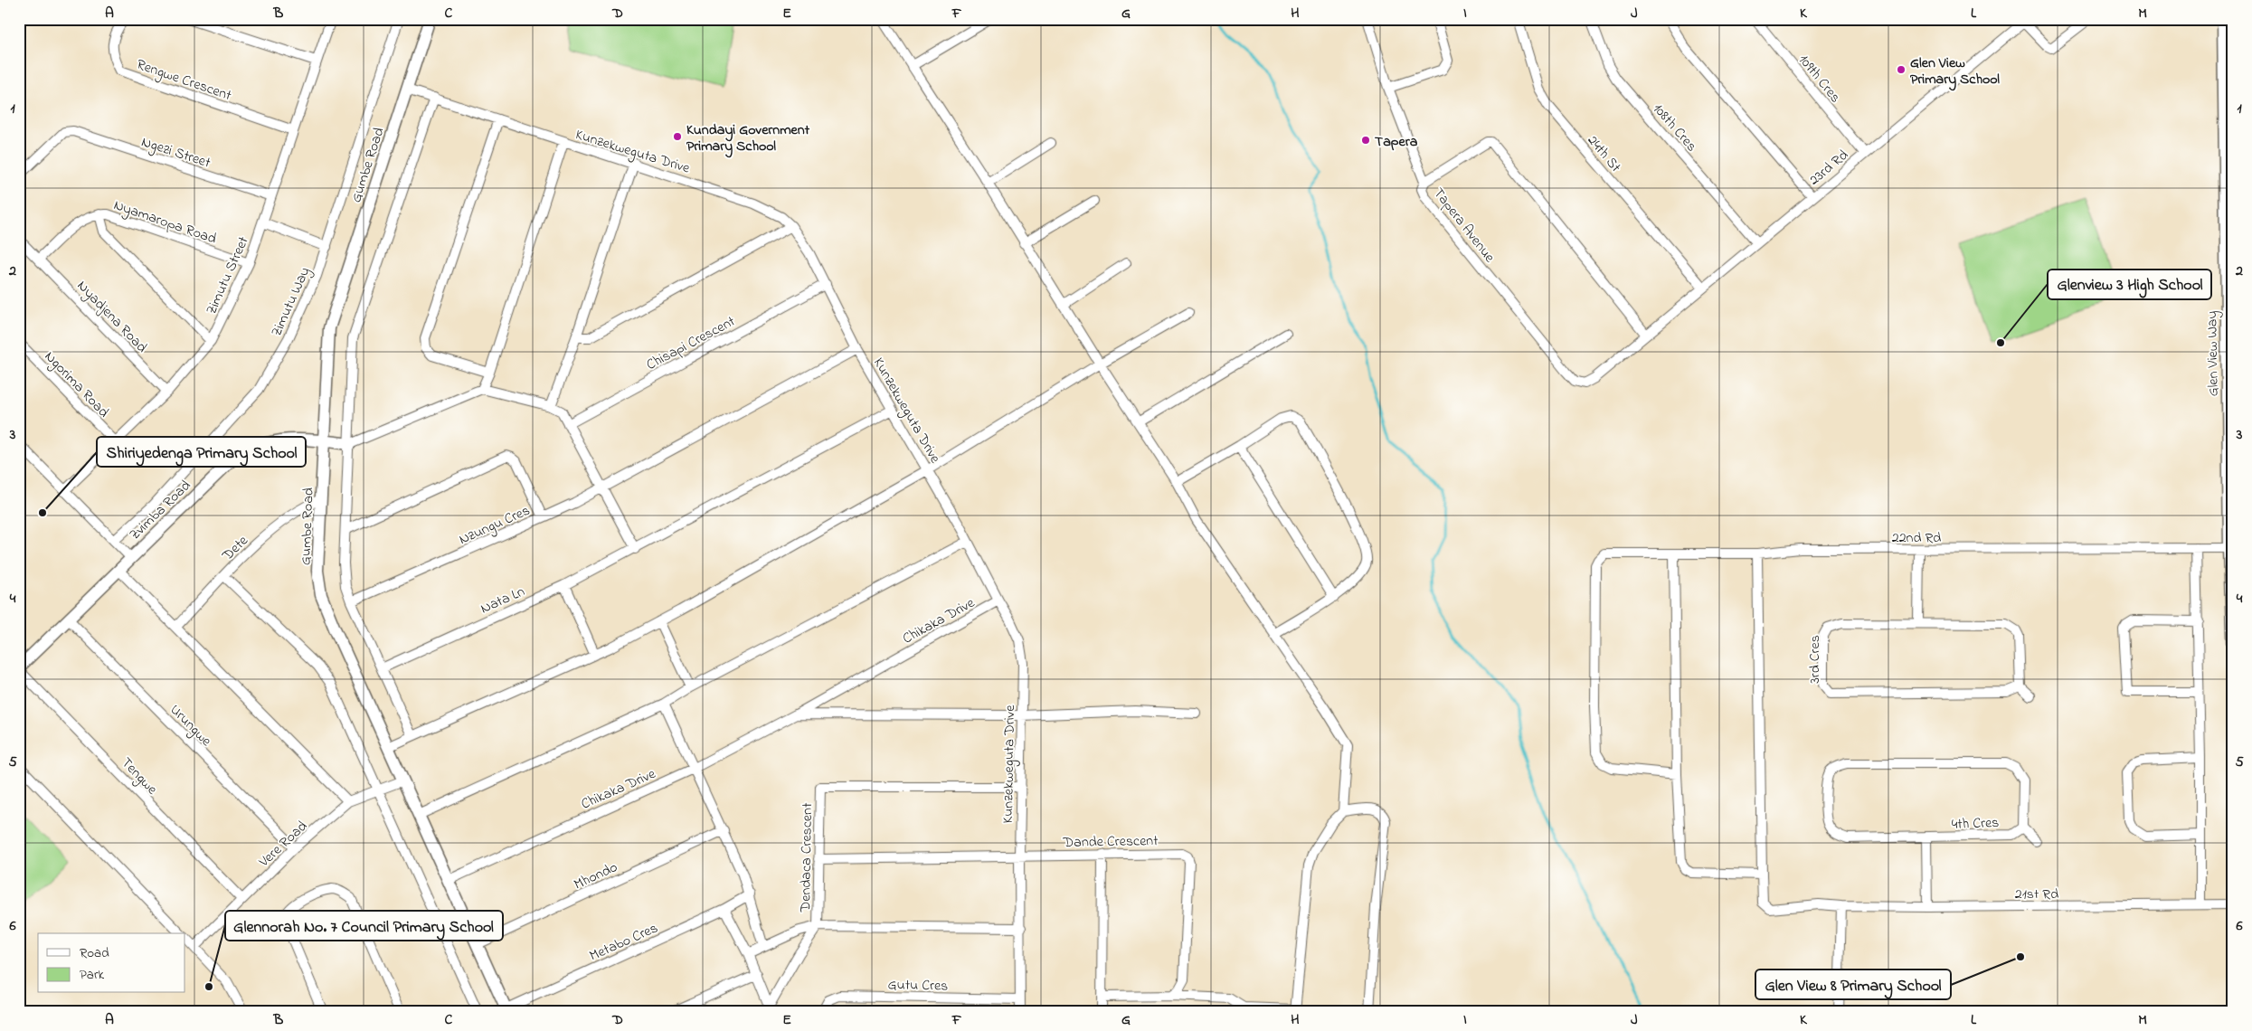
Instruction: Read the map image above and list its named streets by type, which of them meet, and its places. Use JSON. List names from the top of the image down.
{
  "streets": {
    "street": [
      "109th Cres",
      "Rengwe Crescent",
      "108th Cres",
      "Kunzekweguta Drive",
      "Ngezi Street",
      "24th St",
      "Gumbe Road",
      "23rd Rd",
      "Nyamaropa Road",
      "Tapera Avenue",
      "Zimutu Street",
      "Zimutu Way",
      "Nyadjena Road",
      "Chisapi Crescent",
      "Glen View Way",
      "Ngorima Road",
      "Zvimba Road",
      "Nzungu Cres",
      "22nd Rd",
      "Dete",
      "Nata Ln",
      "Chikaka Drive",
      "3rd Cres",
      "Urungwe",
      "Tengwe",
      "4th Cres",
      "Dande Crescent",
      "Vere Road",
      "Dendaca Crescent",
      "Mhondo",
      "21st Rd",
      "Metabo Cres",
      "Gutu Cres"
    ]
  },
  "crossings": [
    ["109th Cres", "23rd Rd"],
    ["Rengwe Crescent", "Zimutu Street"],
    ["108th Cres", "23rd Rd"],
    ["Kunzekweguta Drive", "Gumbe Road"],
    ["Kunzekweguta Drive", "Chisapi Crescent"],
    ["Kunzekweguta Drive", "Nata Ln"],
    ["Kunzekweguta Drive", "Chikaka Drive"],
    ["Kunzekweguta Drive", "Dande Crescent"],
    ["Kunzekweguta Drive", "Dendaca Crescent"],
    ["Kunzekweguta Drive", "Gutu Cres"],
    ["Ngezi Street", "Zimutu Street"],
    ["24th St", "23rd Rd"],
    ["Gumbe Road", "Zvimba Road"],
    ["Gumbe Road", "Dete"],
    ["Gumbe Road", "Chikaka Drive"],
    ["Gumbe Road", "Vere Road"],
    ["Gumbe Road", "Mhondo"],
    ["Gumbe Road", "Metabo Cres"],
    ["23rd Rd", "Tapera Avenue"],
    ["Nyamaropa Road", "Zimutu Street"],
    ["Zimutu Street", "Nyadjena Road"],
    ["Zimutu Street", "Ngorima Road"],
    ["Glen View Way", "22nd Rd"],
    ["Zvimba Road", "Urungwe"],
    ["Zvimba Road", "Tengwe"],
    ["22nd Rd", "21st Rd"],
    ["Urungwe", "Vere Road"],
    ["Tengwe", "Vere Road"],
    ["Dande Crescent", "Dendaca Crescent"]
  ],
  "places": [
    "Glen View Primary School",
    "Kundayi Government Primary School",
    "Tapera",
    "Glenview 3 High School",
    "Shiriyedenga Primary School",
    "Glen View 8 Primary School",
    "Glennorah No. 7 Council Primary School"
  ],
  "legend": ["Road", "Park"],
  "grid": {
    "columns": [
      "A",
      "B",
      "C",
      "D",
      "E",
      "F",
      "G",
      "H",
      "I",
      "J",
      "K",
      "L",
      "M"
    ],
    "rows": [
      "1",
      "2",
      "3",
      "4",
      "5",
      "6"
    ]
  }
}
